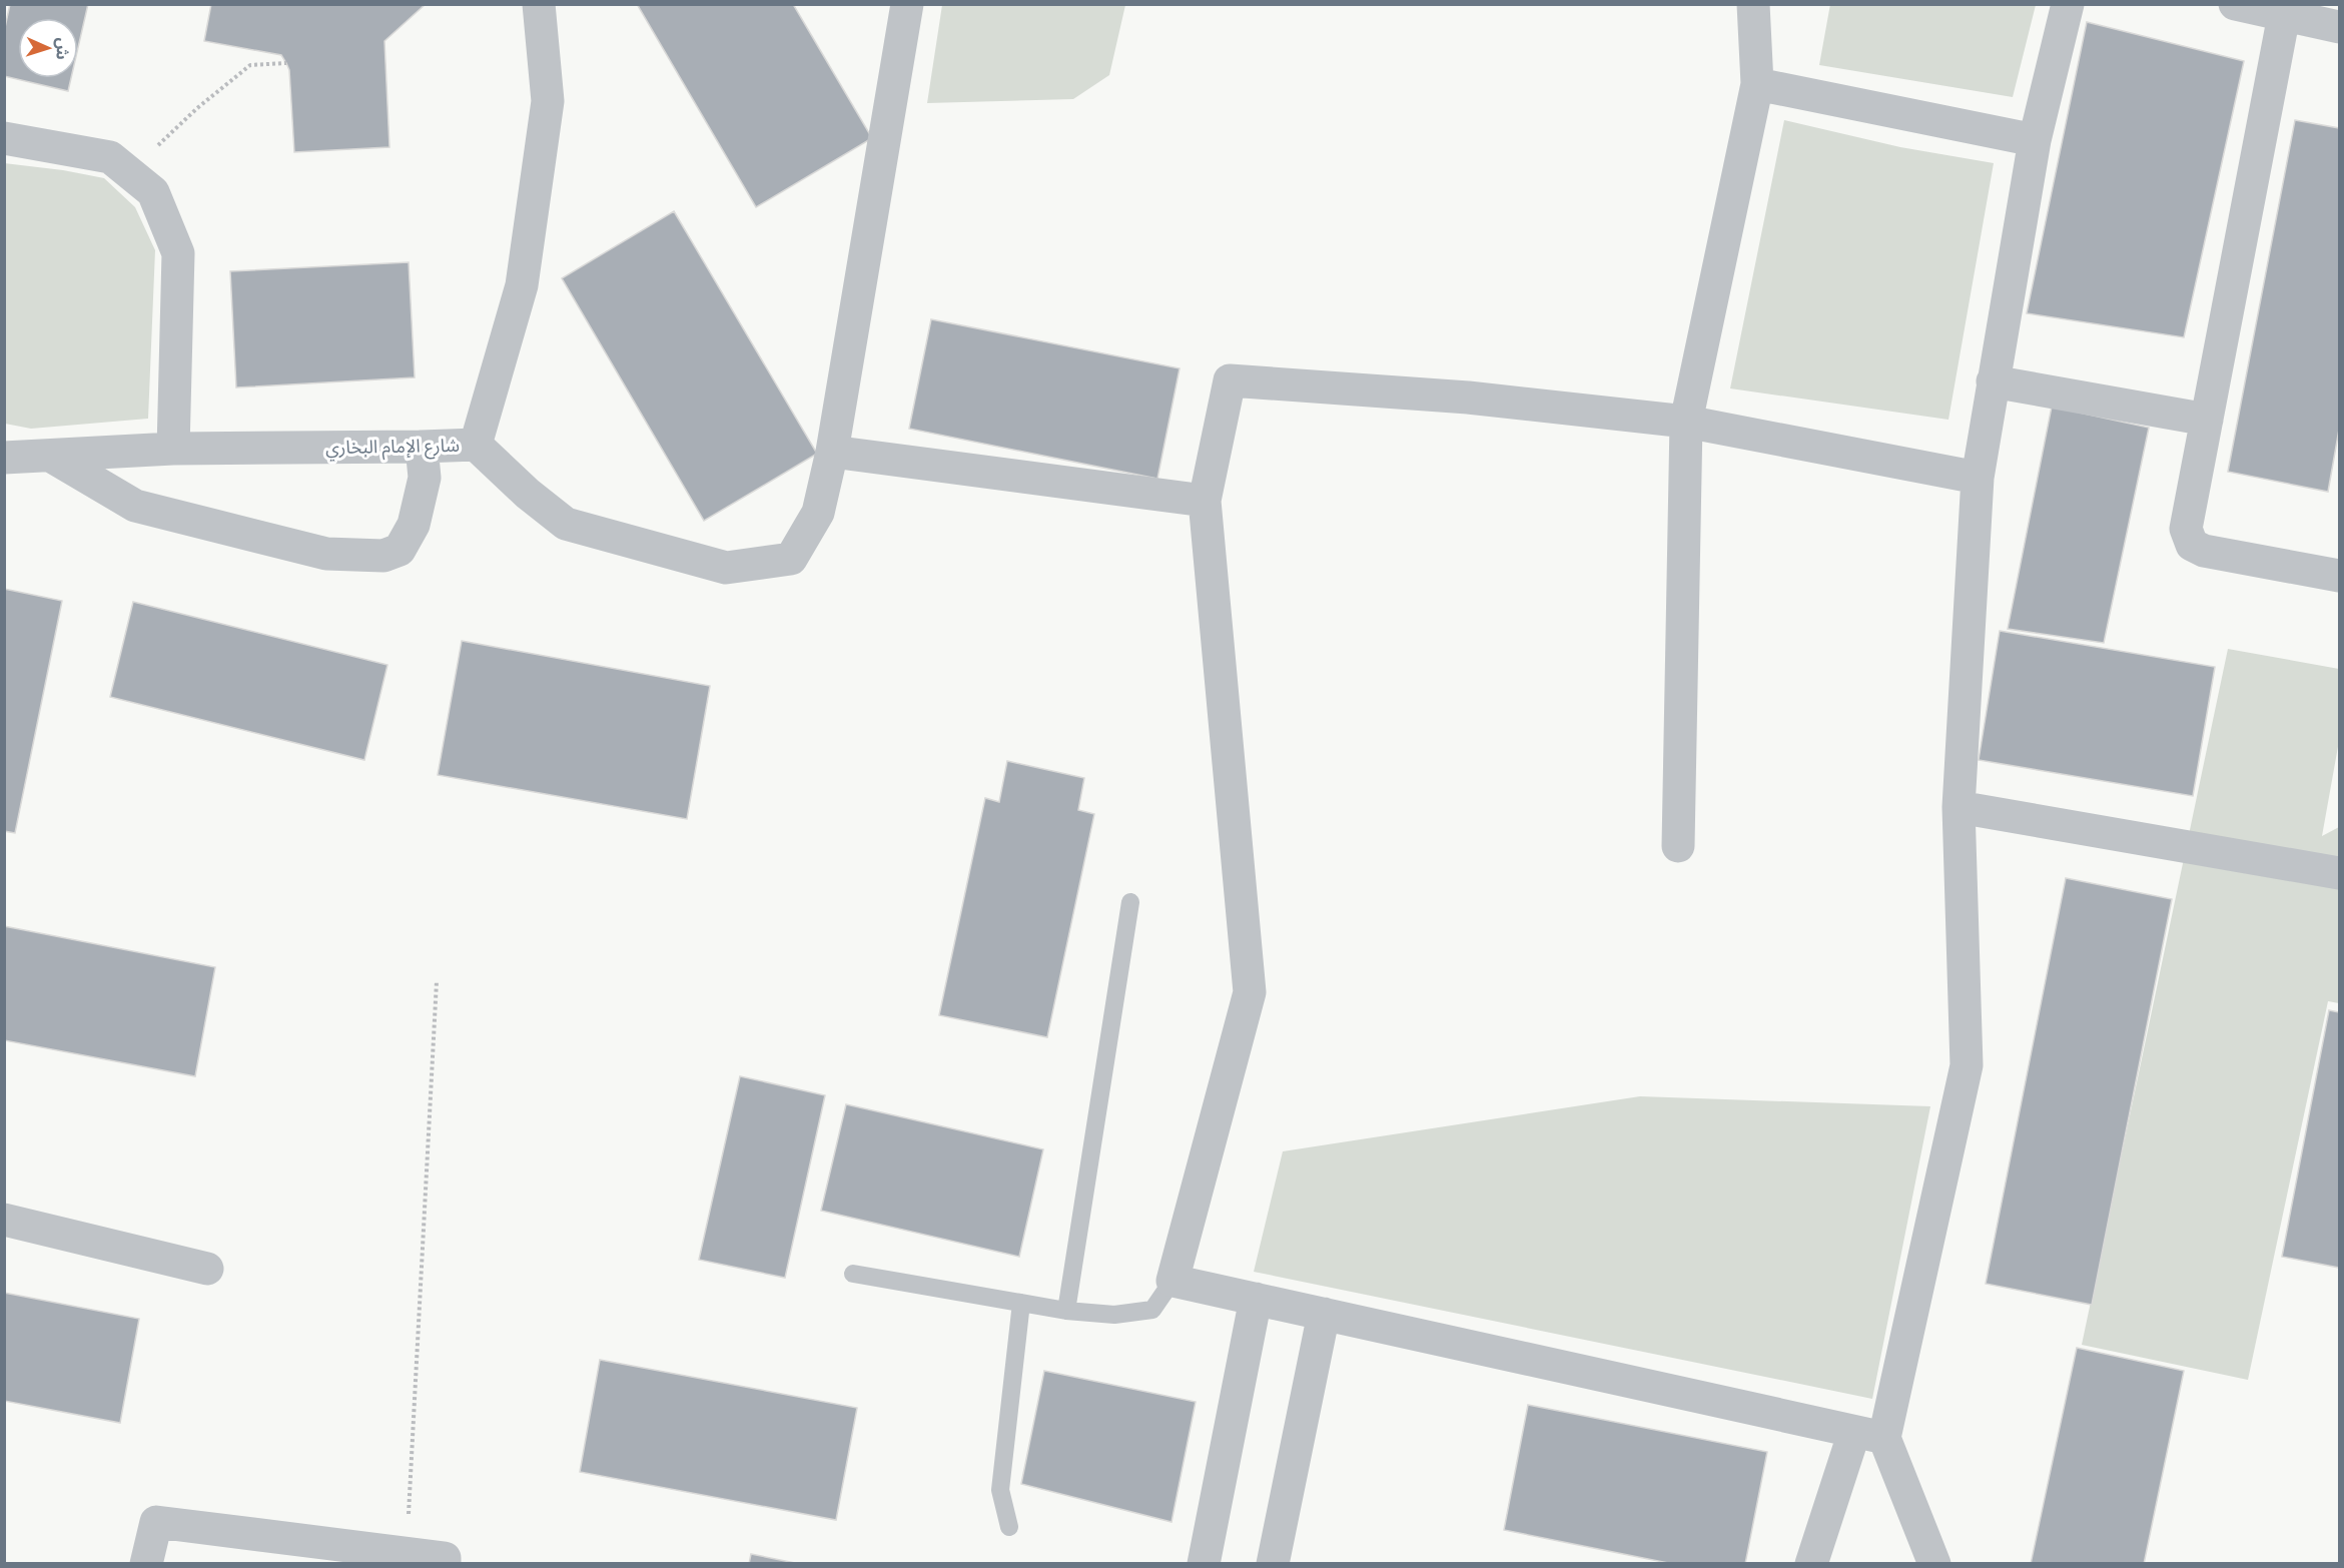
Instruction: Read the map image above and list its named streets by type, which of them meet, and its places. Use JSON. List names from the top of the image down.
{
  "streets": {
    "street": ["شارع الإمام البخاري"]
  },
  "north": "right"
}
